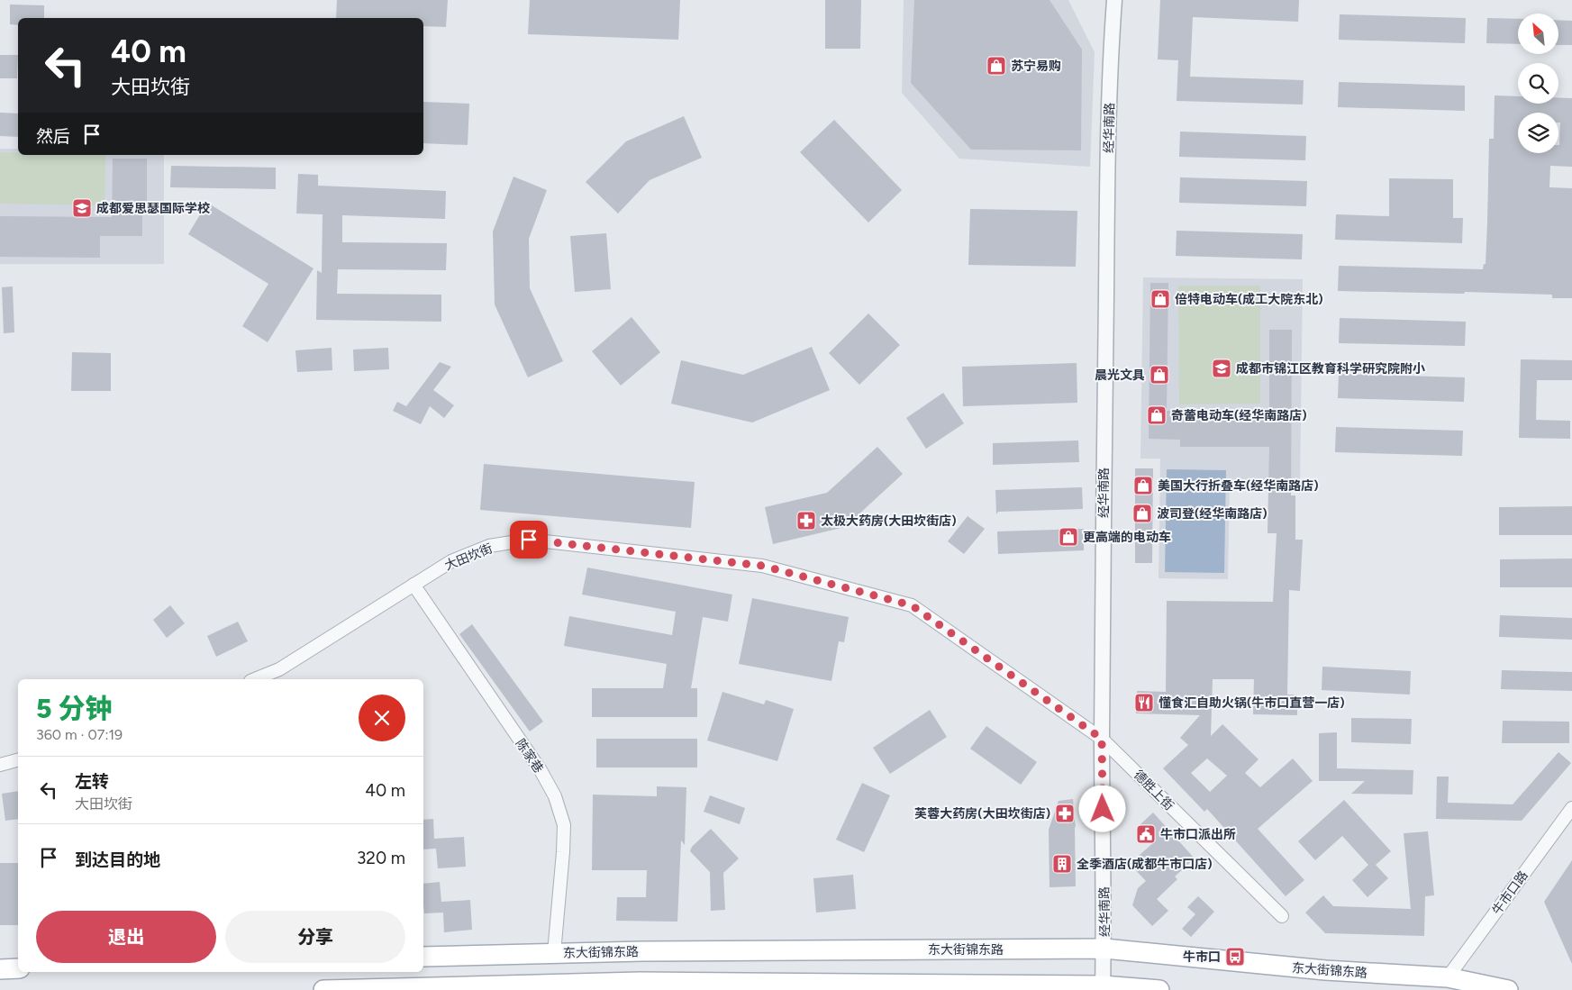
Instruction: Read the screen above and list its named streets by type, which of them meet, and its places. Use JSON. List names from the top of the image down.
{
  "streets": {
    "main road": ["东大街锦东路"],
    "street": [
      "经华南路",
      "大田坎街",
      "陈家巷",
      "德胜上街",
      "牛市口路"
    ]
  },
  "crossings": [
    ["经华南路", "大田坎街"],
    ["经华南路", "德胜上街"],
    ["经华南路", "东大街锦东路"],
    ["大田坎街", "陈家巷"],
    ["大田坎街", "德胜上街"],
    ["陈家巷", "东大街锦东路"],
    ["牛市口路", "东大街锦东路"]
  ],
  "places": {
    "shop": [
      "苏宁易购",
      "倍特电动车(成工大院东北)",
      "晨光文具",
      "奇蕾电动车(经华南路店)",
      "美国大行折叠车(经华南路店)",
      "波司登(经华南路店)",
      "更高端的电动车"
    ],
    "school or university": ["成都爱思瑟国际学校", "成都市锦江区教育科学研究院附小"],
    "pharmacy": ["太极大药房(大田坎街店)", "芙蓉大药房(大田坎街店)"],
    "restaurant": ["懂食汇自助火锅(牛市口直营一店)"],
    "public building": ["牛市口派出所"],
    "building": ["全季酒店(成都牛市口店)"],
    "bus stop": ["牛市口"]
  },
  "north": "top left",
  "page": {
    "turn": ["40 m", "大田坎街"],
    "then": "然后",
    "heading": ["5 分钟", "360 m · 07:19"],
    "list": [
      {
        "name": "左转",
        "note": "大田坎街",
        "value": "40 m"
      },
      {
        "name": "到达目的地",
        "value": "320 m"
      }
    ],
    "buttons": ["退出", "分享"]
  }
}
